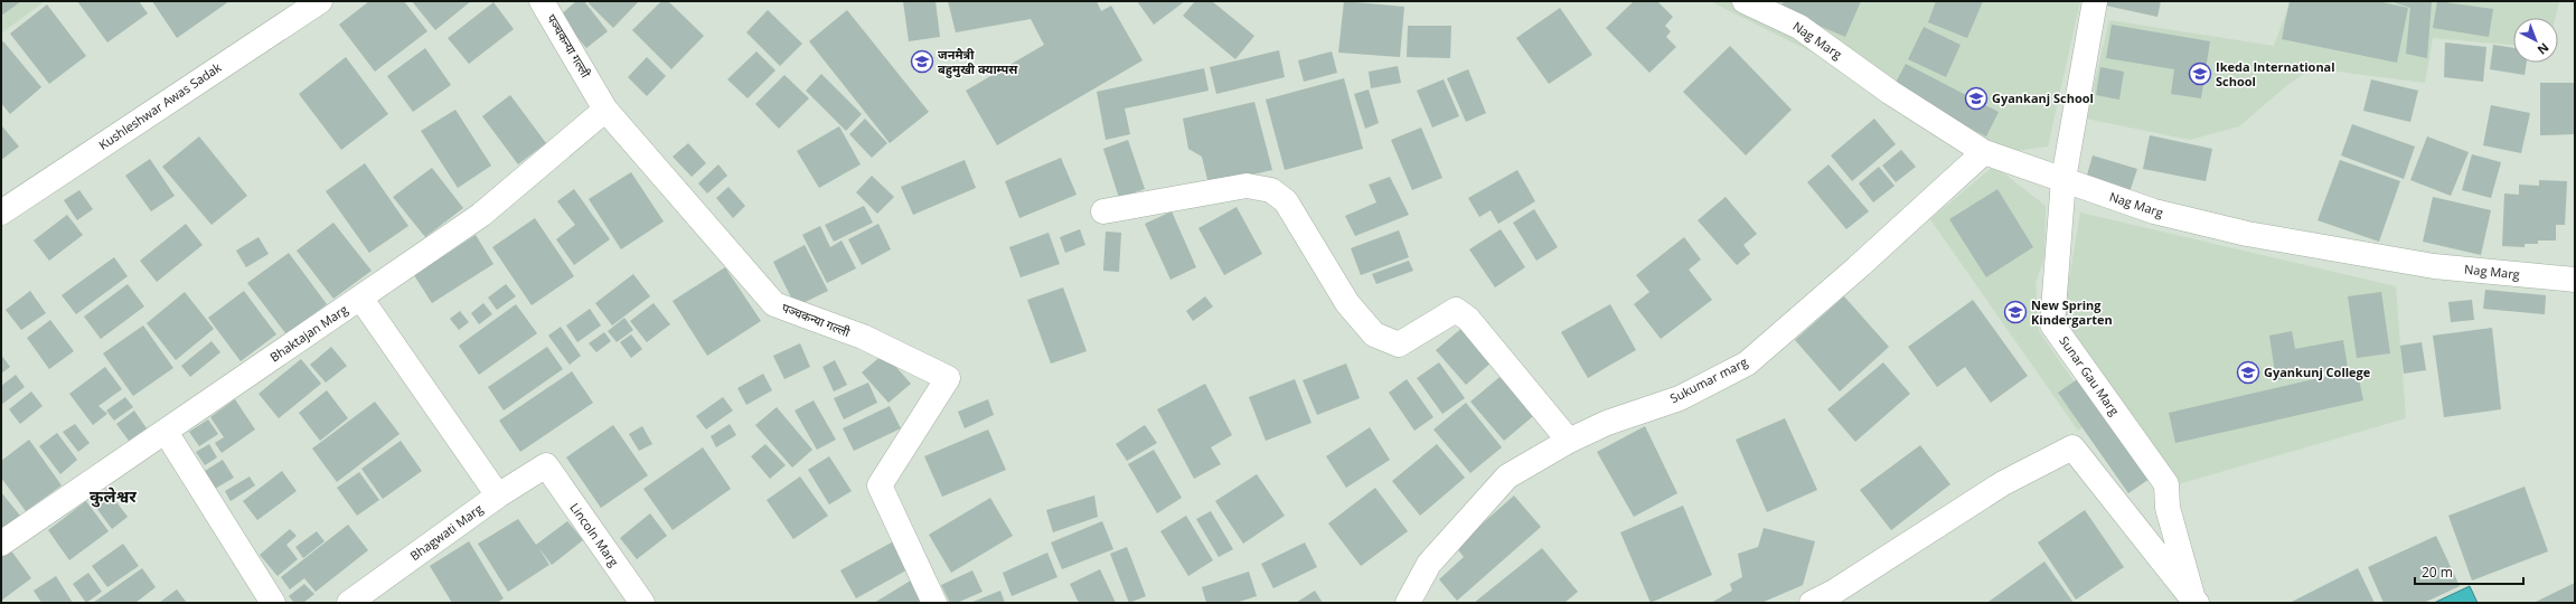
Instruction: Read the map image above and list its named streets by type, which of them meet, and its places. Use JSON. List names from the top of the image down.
{
  "streets": {
    "street": [
      "Nag Marg",
      "पञ्चकन्या गल्ली",
      "Kushleshwar Awas Sadak",
      "Bhaktajan Marg",
      "Sunar Gau Marg",
      "Sukumar marg",
      "Bhagwati Marg",
      "Lincoln Marg"
    ]
  },
  "crossings": [
    ["Nag Marg", "Sunar Gau Marg"],
    ["Nag Marg", "Sukumar marg"],
    ["पञ्चकन्या गल्ली", "Bhaktajan Marg"],
    ["Bhagwati Marg", "Lincoln Marg"]
  ],
  "districts": ["कुलेश्वर"],
  "places": {
    "school or university": [
      "जनमैत्री बहुमुखी क्याम्पस",
      "Ikeda International School",
      "Gyankanj School",
      "New Spring Kindergarten",
      "Gyankunj College"
    ]
  },
  "scale_bar": "20 m",
  "north": "bottom right"
}
